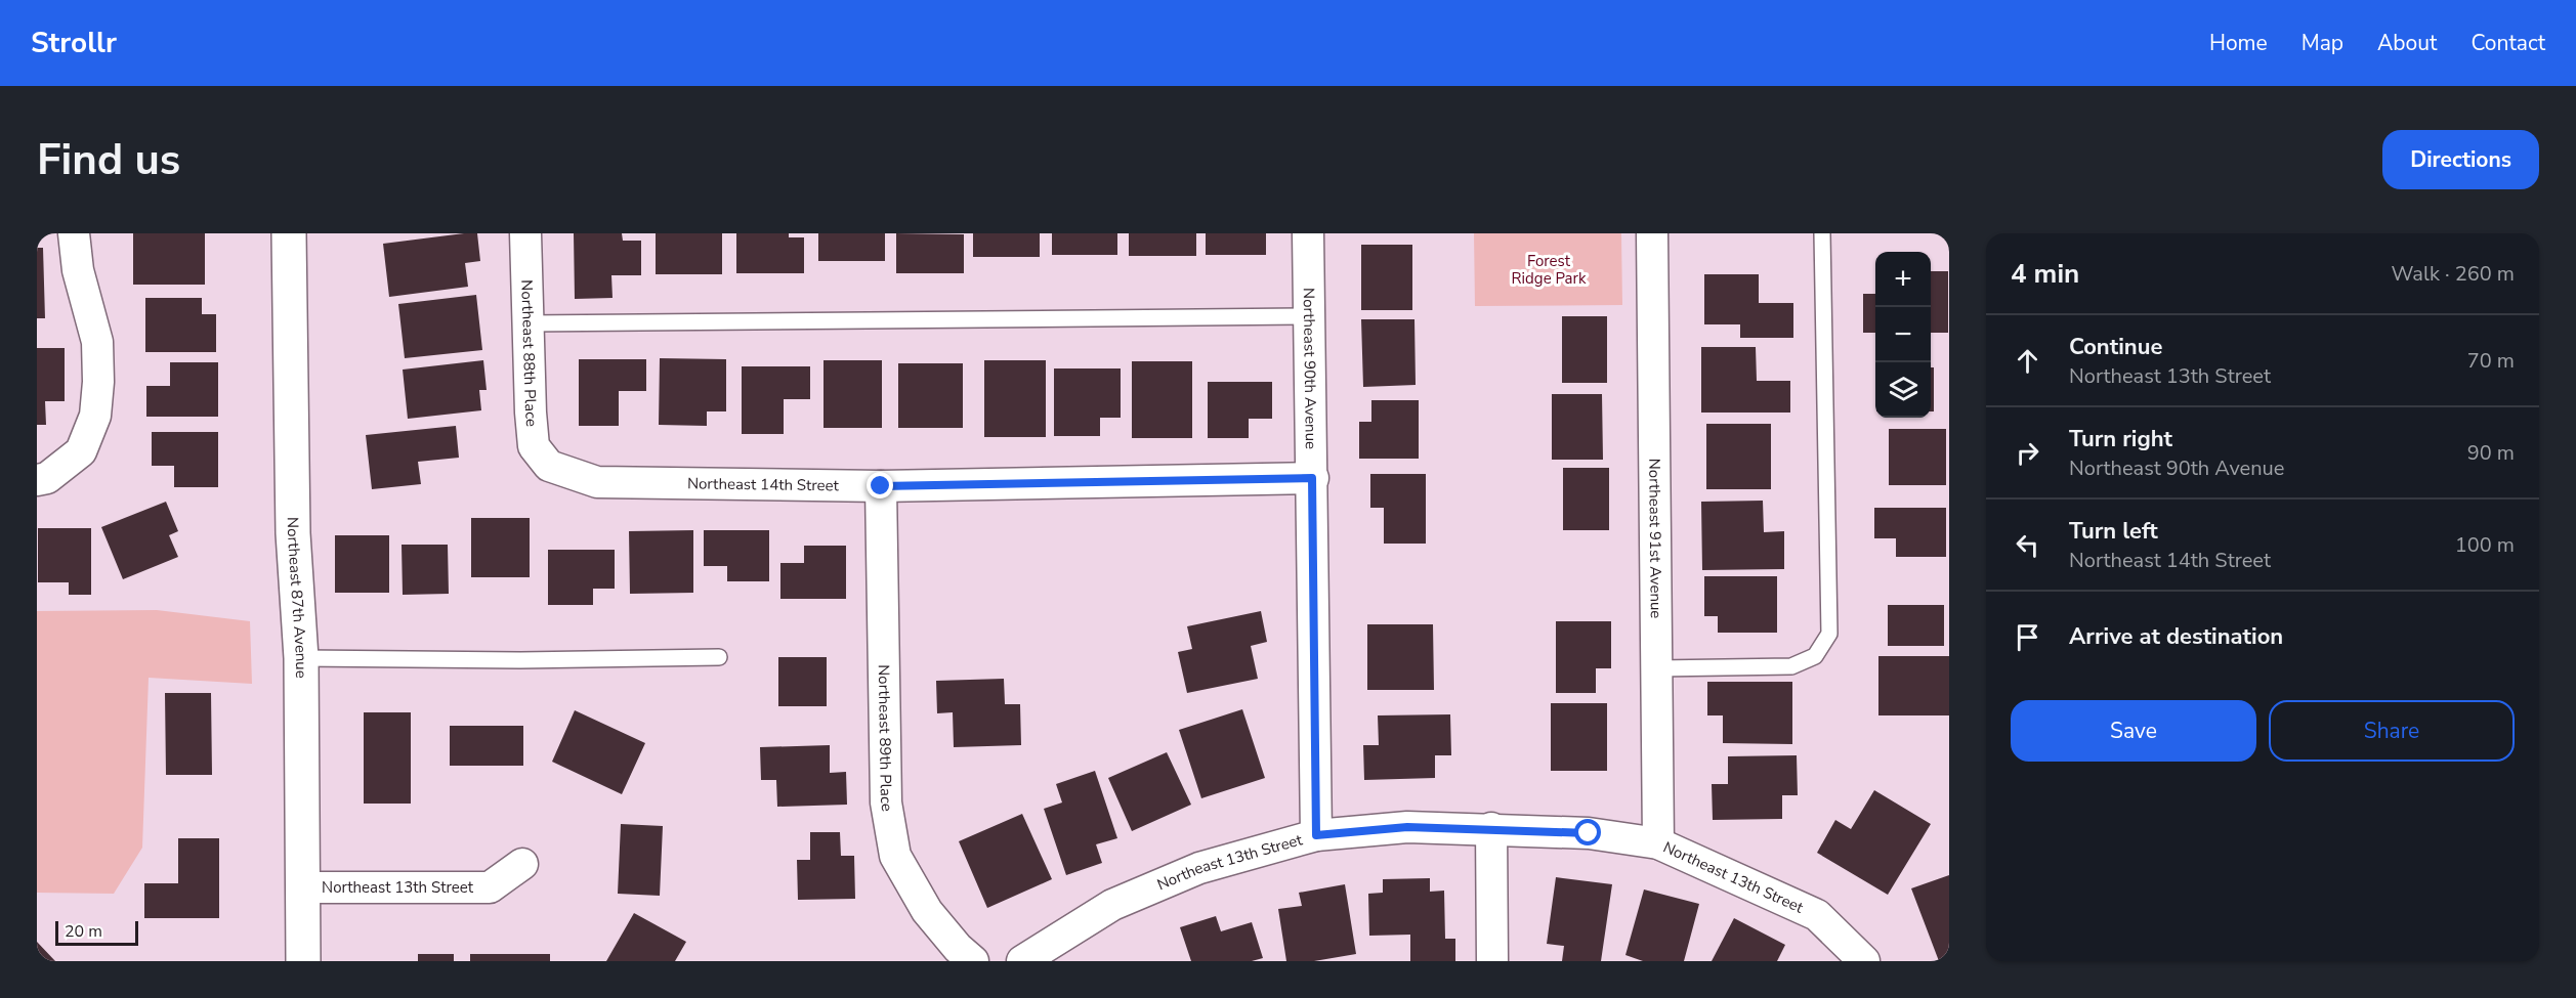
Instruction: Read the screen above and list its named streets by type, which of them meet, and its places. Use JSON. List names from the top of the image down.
{
  "streets": {
    "main road": ["Northeast 87th Avenue"],
    "street": [
      "Northeast 88th Place",
      "Northeast 90th Avenue",
      "Northeast 14th Street",
      "Northeast 91st Avenue",
      "Northeast 89th Place",
      "Northeast 13th Street"
    ]
  },
  "crossings": [
    ["Northeast 88th Place", "Northeast 14th Street"],
    ["Northeast 90th Avenue", "Northeast 14th Street"],
    ["Northeast 90th Avenue", "Northeast 13th Street"],
    ["Northeast 14th Street", "Northeast 89th Place"],
    ["Northeast 91st Avenue", "Northeast 13th Street"],
    ["Northeast 87th Avenue", "Northeast 13th Street"]
  ],
  "parks": ["Forest Ridge Park"],
  "scale_bar": "20 m",
  "page": {
    "header": "Strollr",
    "nav": [
      "Home",
      "Map",
      "About",
      "Contact"
    ],
    "buttons": [
      "Directions",
      ["Save", "Share"]
    ],
    "title": "Find us",
    "heading": ["4 min", "Walk · 260 m"],
    "map_buttons": ["+", "−"],
    "list": [
      ["Continue", "Northeast 13th Street", "70 m"],
      ["Turn right", "Northeast 90th Avenue", "90 m"],
      ["Turn left", "Northeast 14th Street", "100 m"],
      "Arrive at destination"
    ],
    "scale": "20 m"
  }
}
